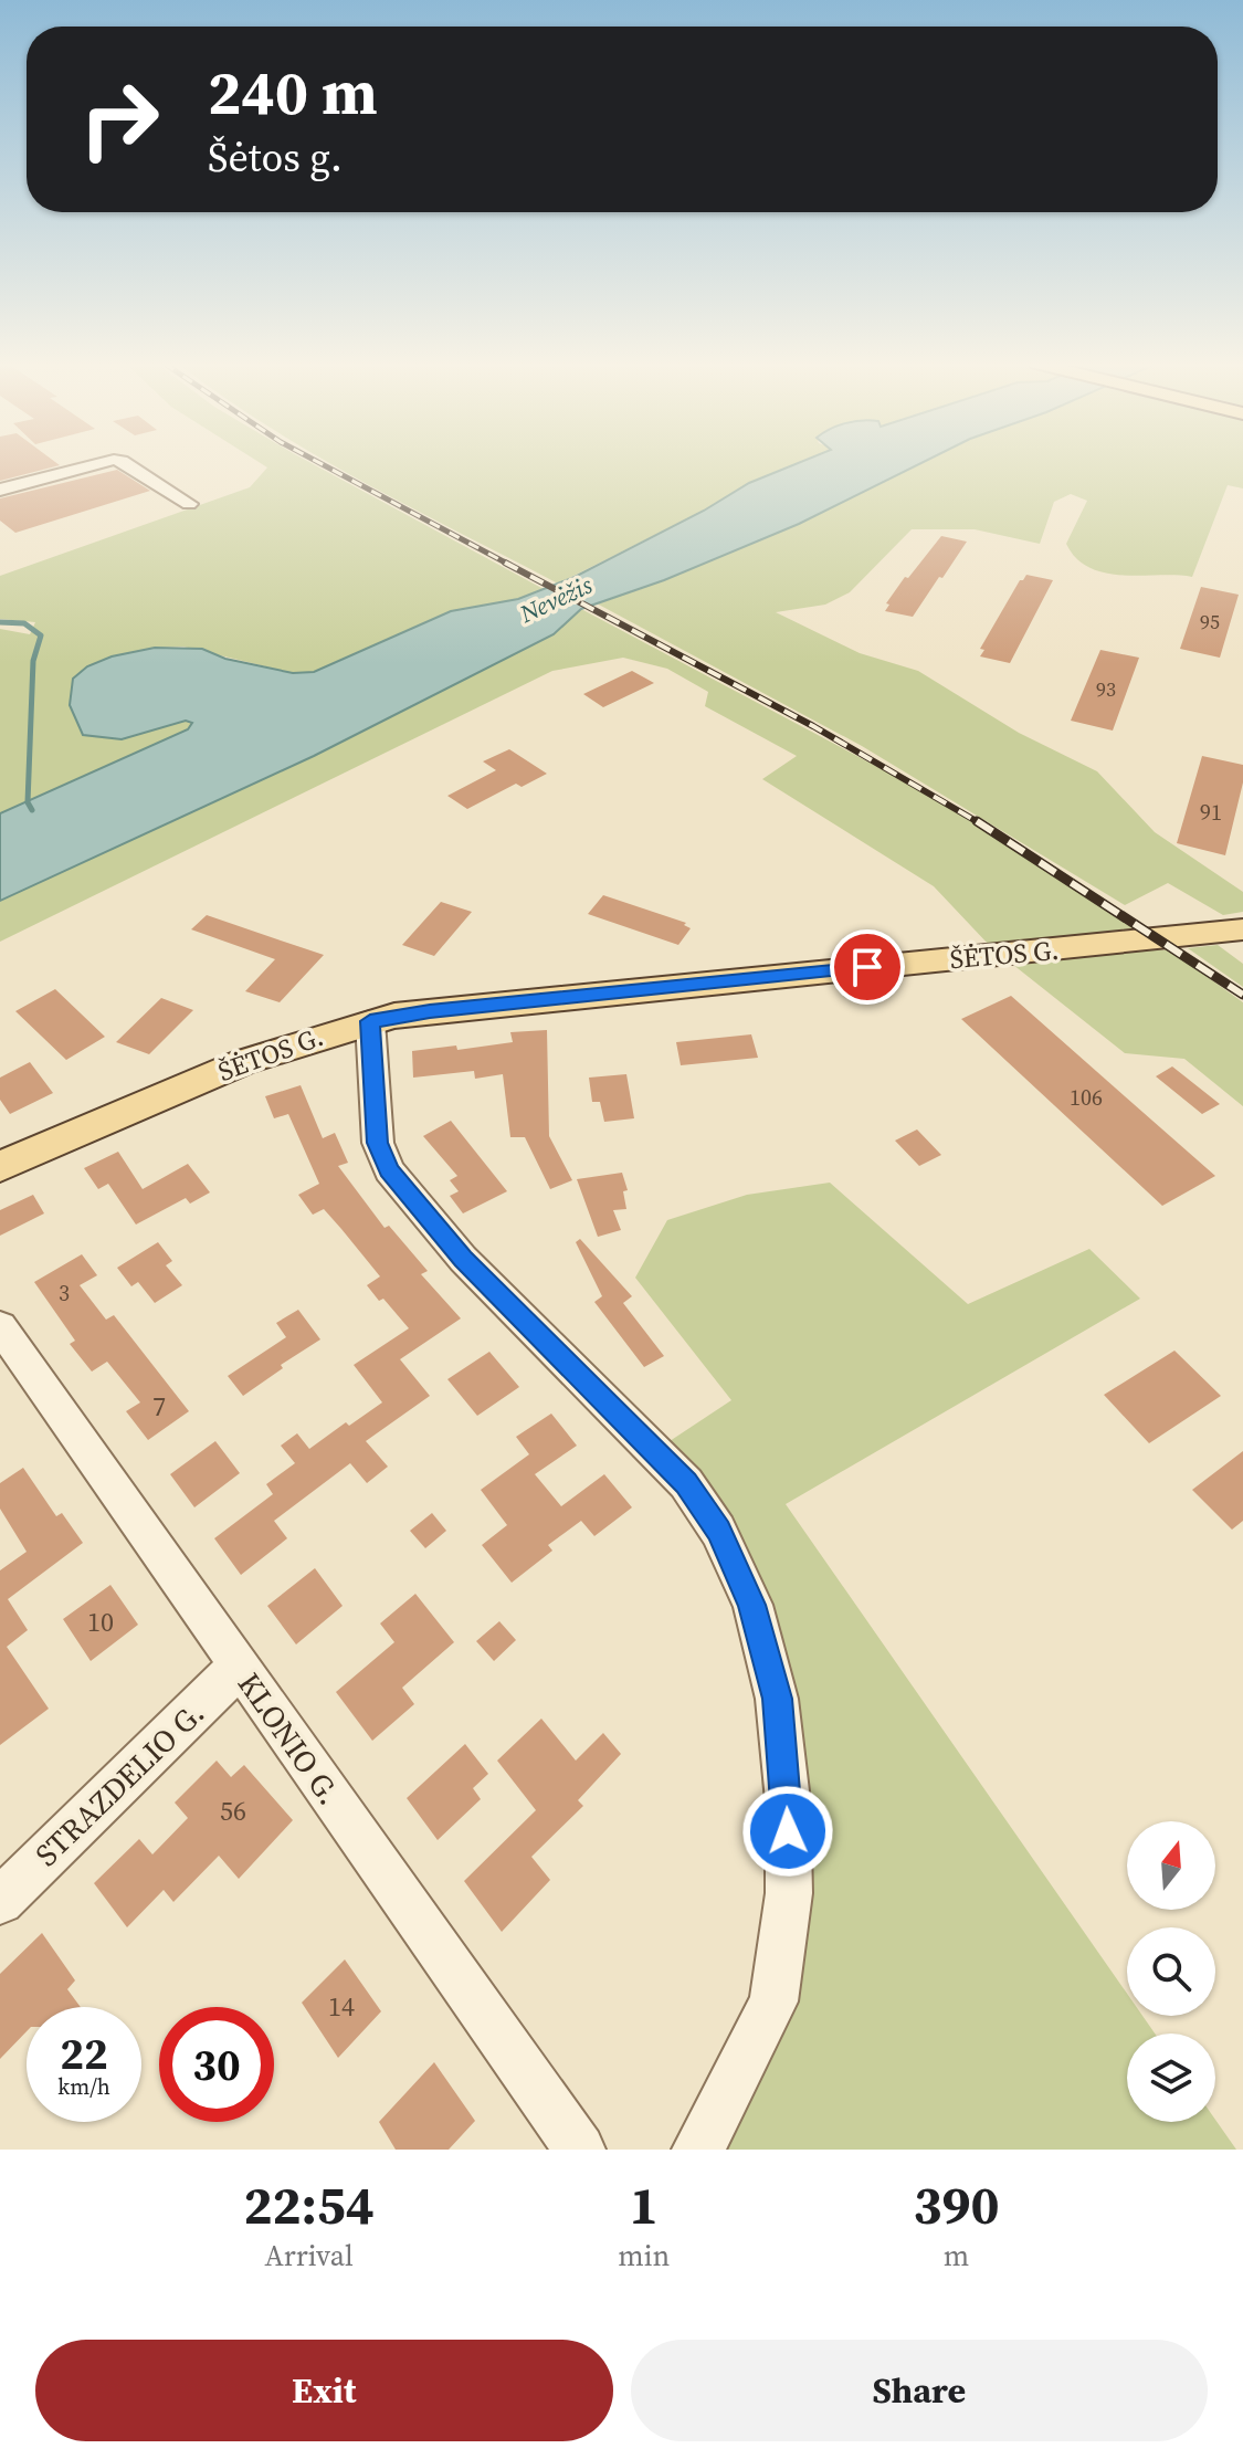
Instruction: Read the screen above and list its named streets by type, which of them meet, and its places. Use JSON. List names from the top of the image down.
{
  "streets": {
    "main road": ["ŠĖTOS G."],
    "street": ["KLONIO G.", "STRAZDELIO G."]
  },
  "crossings": [
    ["KLONIO G.", "STRAZDELIO G."]
  ],
  "water": ["Nevėžis"],
  "house_numbers": [
    "95",
    "93",
    "91",
    "106",
    "3",
    "7",
    "10",
    "56",
    "14"
  ],
  "north": "top",
  "page": {
    "turn": ["240 m", "Šėtos g."],
    "speed": "22 km/h",
    "limit": "30",
    "eta": [
      "22:54",
      "Arrival",
      "1",
      "min",
      "390",
      "m"
    ],
    "buttons": ["Exit", "Share"]
  }
}
